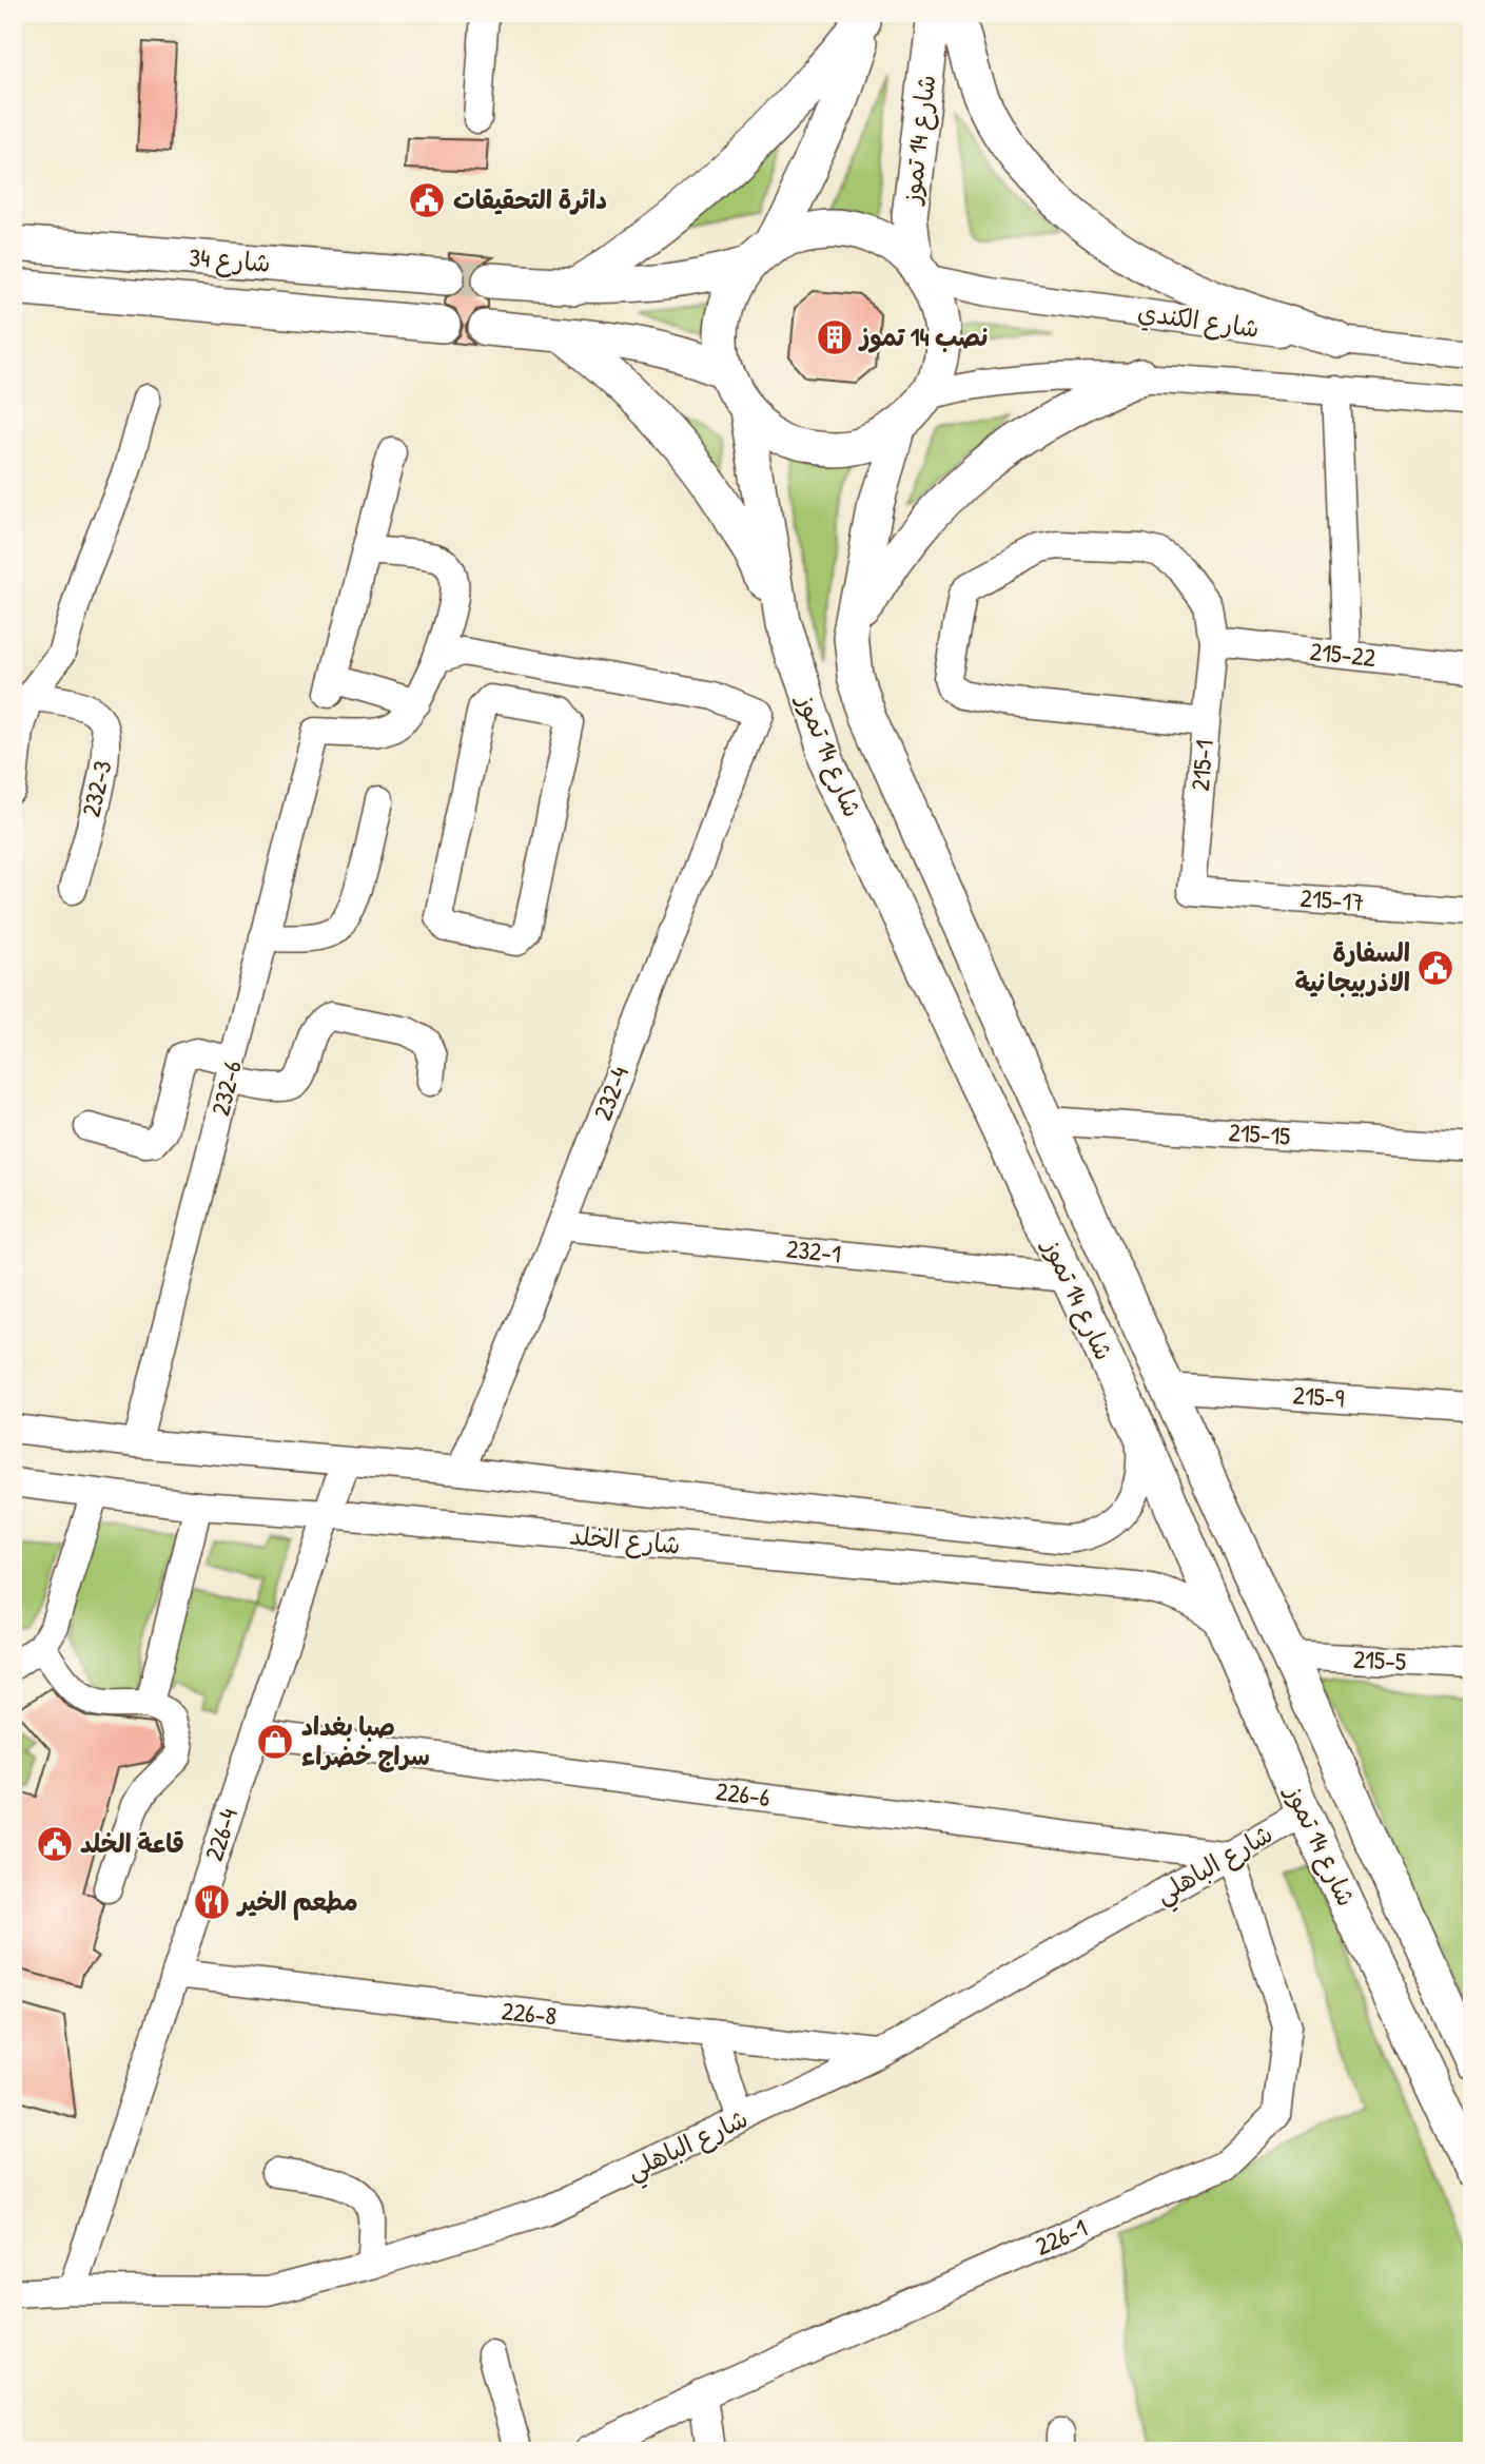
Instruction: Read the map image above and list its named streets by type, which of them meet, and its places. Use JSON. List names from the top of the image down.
{
  "streets": {
    "main road": ["شارع 14 تموز", "شارع 34"],
    "street": [
      "شارع الكندي",
      "215-22",
      "215-1",
      "232-3",
      "215-17",
      "232-6",
      "232-4",
      "215-15",
      "232-1",
      "215-9",
      "شارع الخلد",
      "215-5",
      "226-6",
      "226-4",
      "شارع الباهلي",
      "226-8",
      "226-1"
    ]
  },
  "crossings": [
    ["شارع 14 تموز", "شارع الكندي"],
    ["شارع 14 تموز", "215-15"],
    ["شارع 14 تموز", "232-1"],
    ["شارع 14 تموز", "215-9"],
    ["شارع 14 تموز", "شارع الخلد"],
    ["شارع 14 تموز", "215-5"],
    ["شارع 14 تموز", "شارع الباهلي"],
    ["215-22", "215-1"],
    ["215-1", "215-17"],
    ["232-6", "شارع الخلد"],
    ["232-4", "232-1"],
    ["232-4", "شارع الخلد"],
    ["شارع الخلد", "226-4"],
    ["226-6", "226-4"],
    ["226-6", "شارع الباهلي"],
    ["226-6", "226-1"],
    ["226-4", "شارع الباهلي"],
    ["226-4", "226-8"],
    ["شارع الباهلي", "226-8"],
    ["شارع الباهلي", "226-1"]
  ],
  "places": {
    "public building": ["دائرة التحقيقات", "السفارة الاذربيجانية", "قاعة الخلد"],
    "building": ["نصب 14 تموز"],
    "shop": ["صبا بغداد سراج خضراء"],
    "restaurant": ["مطعم الخير"]
  }
}
